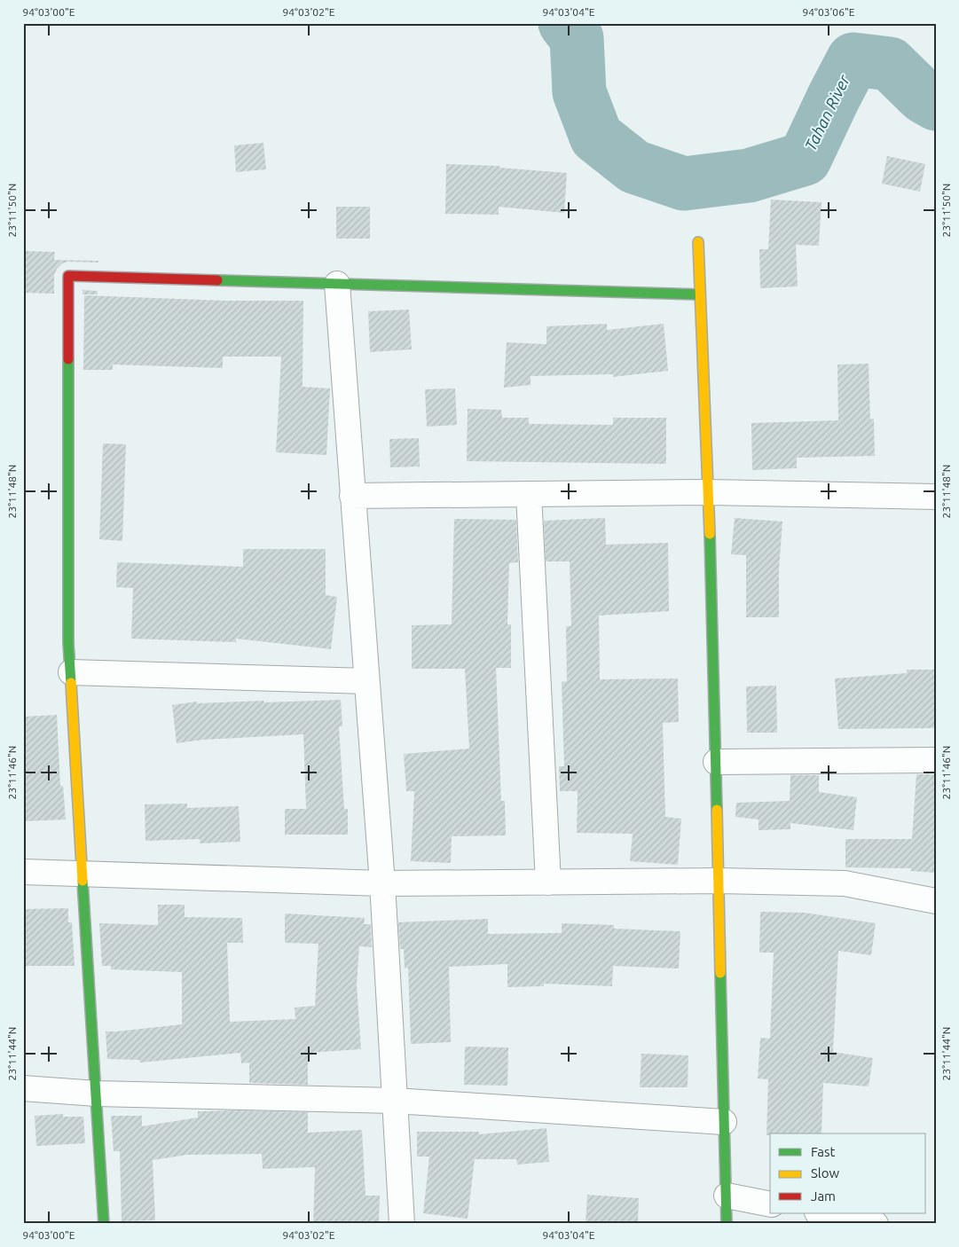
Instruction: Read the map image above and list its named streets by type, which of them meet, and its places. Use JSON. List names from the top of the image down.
{
  "water": ["Tahan River"],
  "legend": ["Fast", "Slow", "Jam"],
  "coordinates": [
    "94°03'00\"E",
    "94°03'02\"E",
    "94°03'04\"E",
    "94°03'06\"E",
    "23°11'50\"N",
    "23°11'48\"N",
    "23°11'46\"N",
    "23°11'44\"N"
  ]
}
